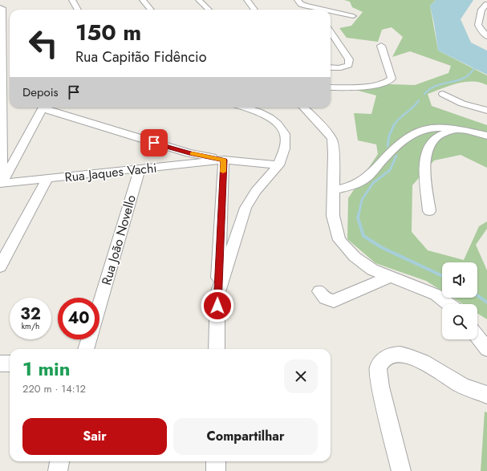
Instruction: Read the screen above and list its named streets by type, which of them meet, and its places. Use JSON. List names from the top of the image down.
{
  "streets": {
    "street": ["Rua Jaques Vachi", "Rua João Novello"]
  },
  "crossings": [
    ["Rua Jaques Vachi", "Rua João Novello"]
  ],
  "page": {
    "turn": ["150 m", "Rua Capitão Fidêncio"],
    "then": "Depois",
    "speed": "32 km/h",
    "limit": "40",
    "heading": ["1 min", "220 m · 14:12"],
    "buttons": ["Sair", "Compartilhar"]
  }
}
